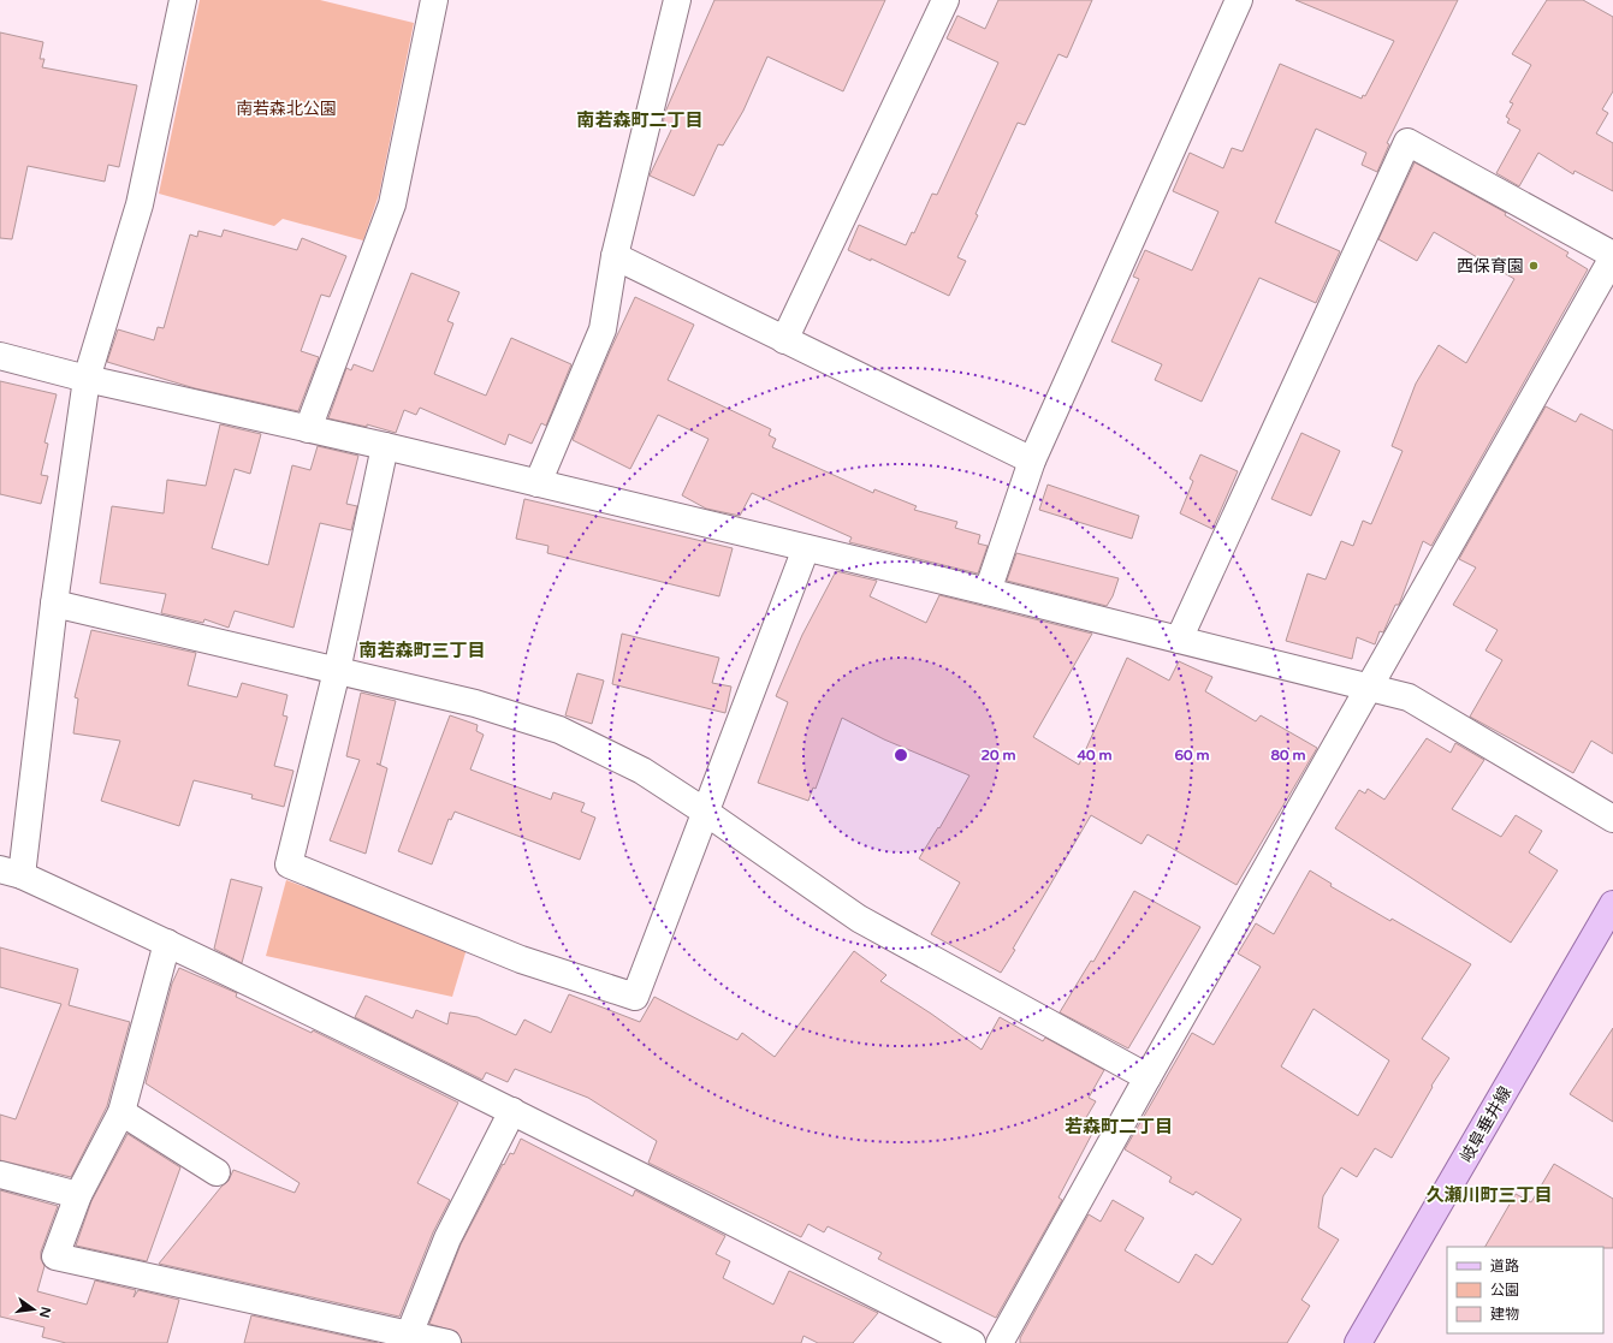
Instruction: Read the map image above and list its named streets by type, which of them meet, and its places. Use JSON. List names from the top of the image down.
{
  "streets": {
    "main road": ["岐阜垂井線"]
  },
  "districts": [
    "南若森町二丁目",
    "南若森町三丁目",
    "若森町二丁目",
    "久瀬川町三丁目"
  ],
  "parks": ["南若森北公園"],
  "places": ["西保育園"],
  "legend": ["道路", "公園", "建物"],
  "north": "right",
  "rings": [
    "20 m",
    "40 m",
    "60 m",
    "80 m"
  ]
}
